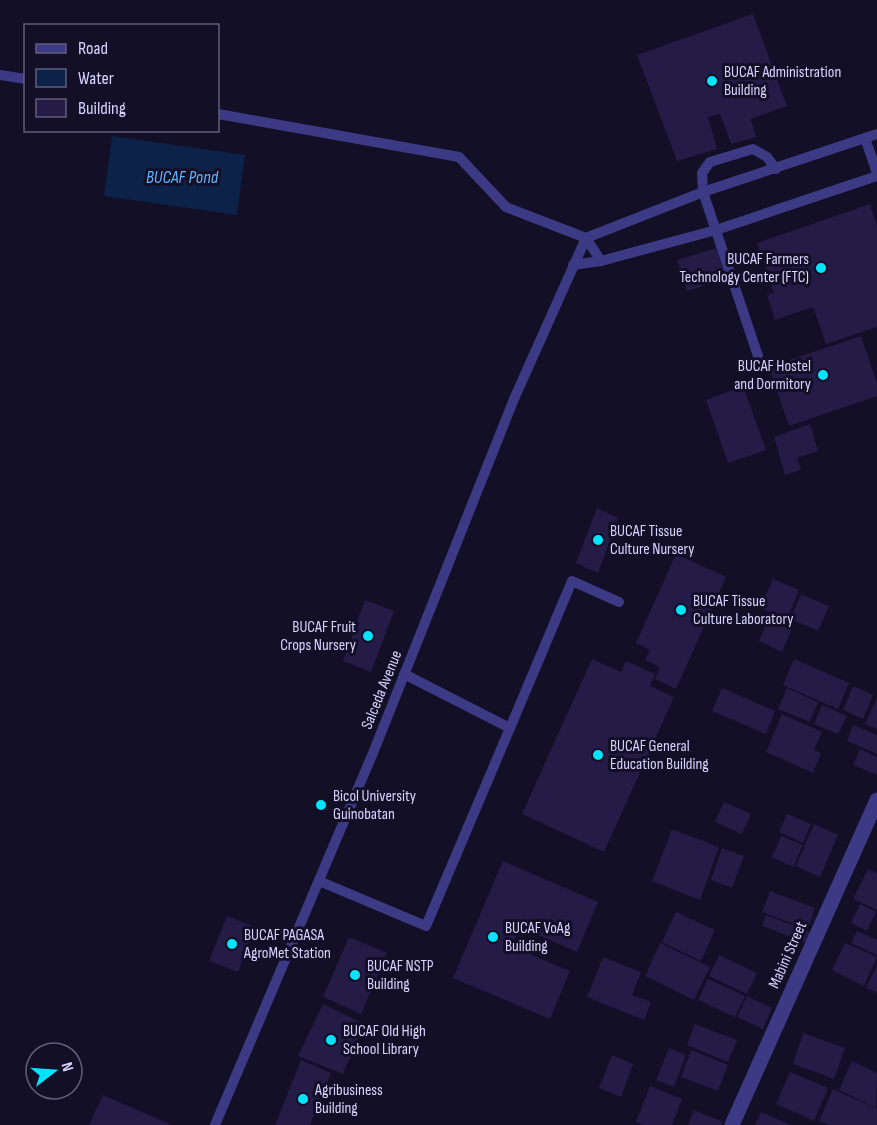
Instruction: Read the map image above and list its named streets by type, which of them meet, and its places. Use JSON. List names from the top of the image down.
{
  "streets": {
    "street": ["Mabini Street"],
    "lane": ["Salceda Avenue"]
  },
  "water": ["BUCAF Pond"],
  "places": [
    "BUCAF Administration Building",
    "BUCAF Farmers Technology Center (FTC)",
    "BUCAF Hostel and Dormitory",
    "BUCAF Tissue Culture Nursery",
    "BUCAF Tissue Culture Laboratory",
    "BUCAF Fruit Crops Nursery",
    "BUCAF General Education Building",
    "Bicol University Guinobatan",
    "BUCAF VoAg Building",
    "BUCAF PAGASA AgroMet Station",
    "BUCAF NSTP Building",
    "BUCAF Old High School Library",
    "Agribusiness Building"
  ],
  "legend": ["Road", "Water", "Building"],
  "north": "right"
}
